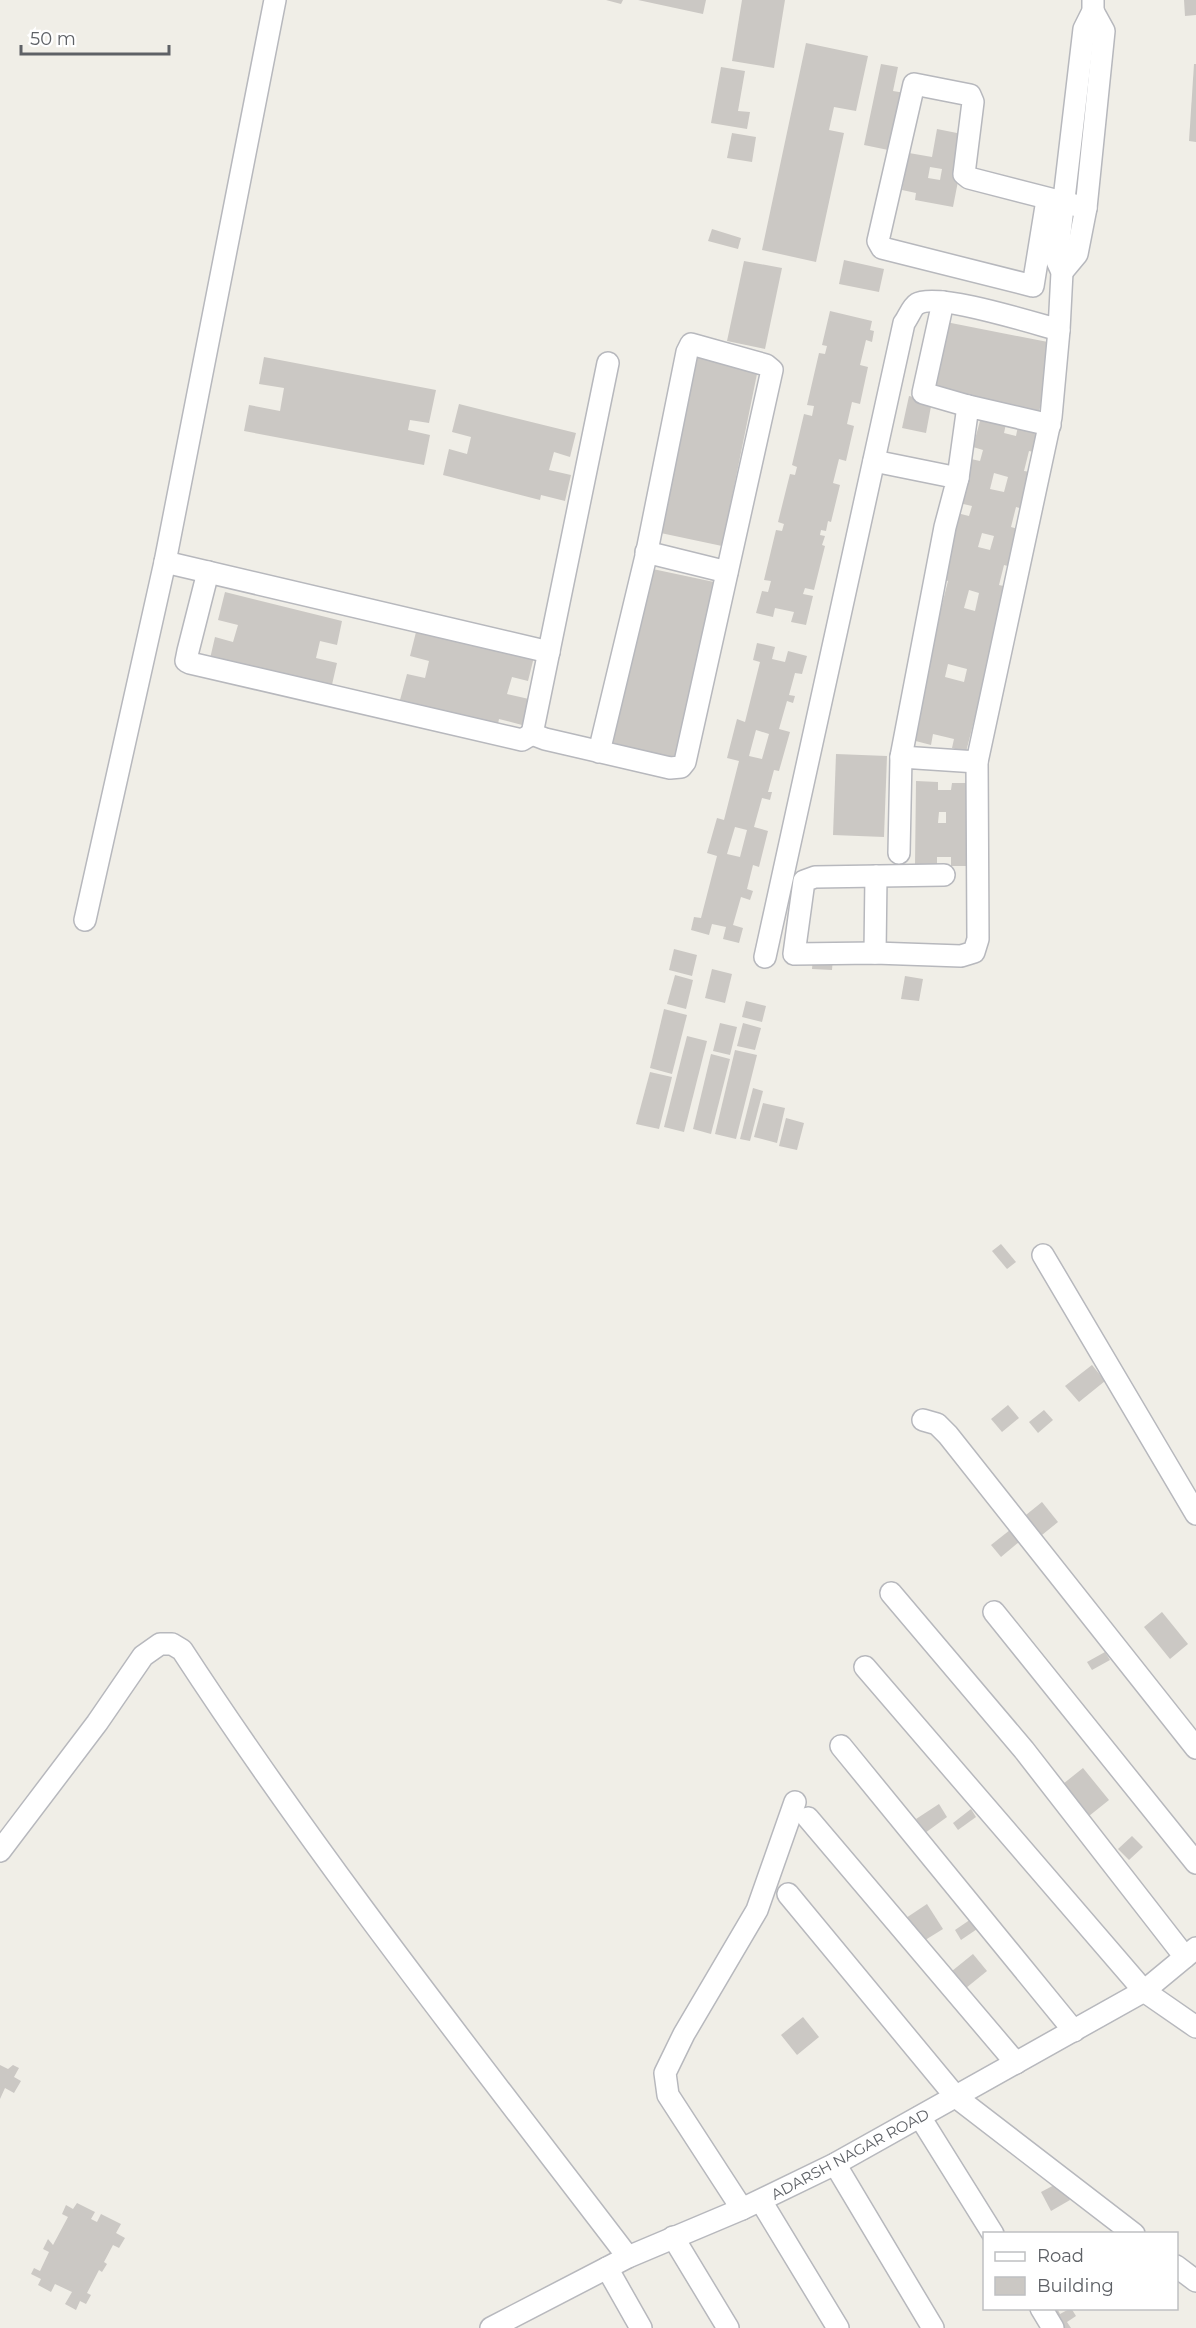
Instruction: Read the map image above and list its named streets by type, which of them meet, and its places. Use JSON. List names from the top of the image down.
{
  "streets": {
    "street": ["ADARSH NAGAR ROAD"]
  },
  "legend": ["Road", "Building"],
  "scale_bar": "50 m"
}
